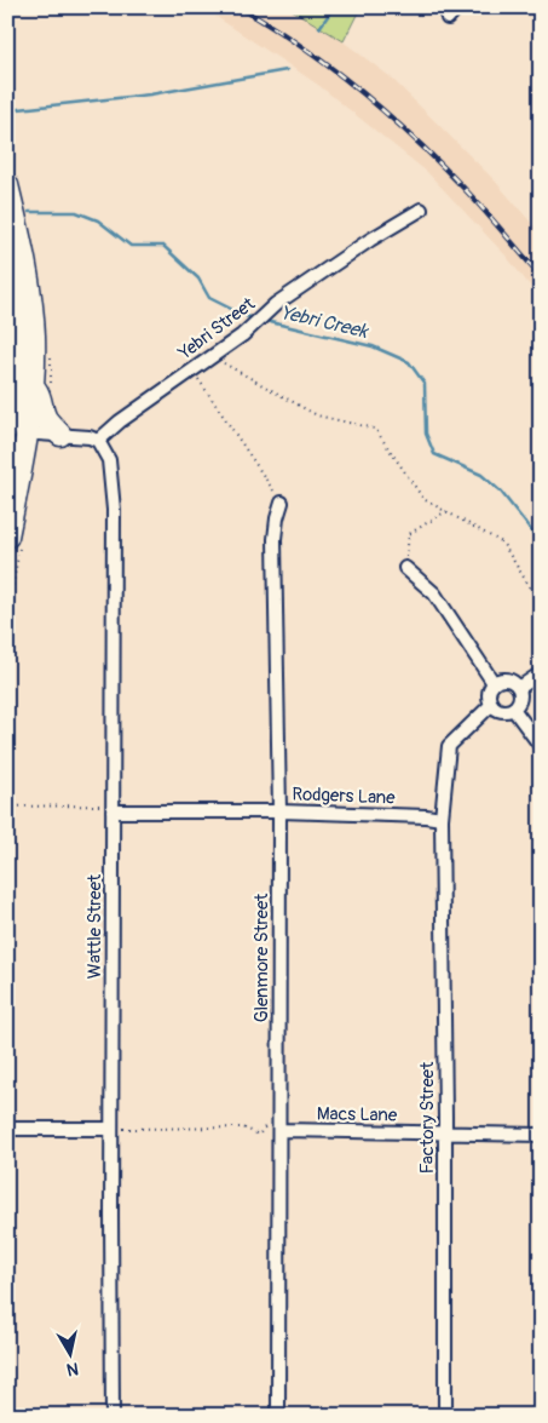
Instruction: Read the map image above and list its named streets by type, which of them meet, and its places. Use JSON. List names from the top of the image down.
{
  "streets": {
    "street": [
      "Yebri Street",
      "Rodgers Lane",
      "Wattle Street",
      "Glenmore Street",
      "Macs Lane",
      "Factory Street"
    ]
  },
  "crossings": [
    ["Yebri Street", "Wattle Street"],
    ["Rodgers Lane", "Wattle Street"],
    ["Rodgers Lane", "Glenmore Street"],
    ["Rodgers Lane", "Factory Street"],
    ["Glenmore Street", "Macs Lane"],
    ["Macs Lane", "Factory Street"]
  ],
  "water": ["Yebri Creek"],
  "north": "bottom"
}
